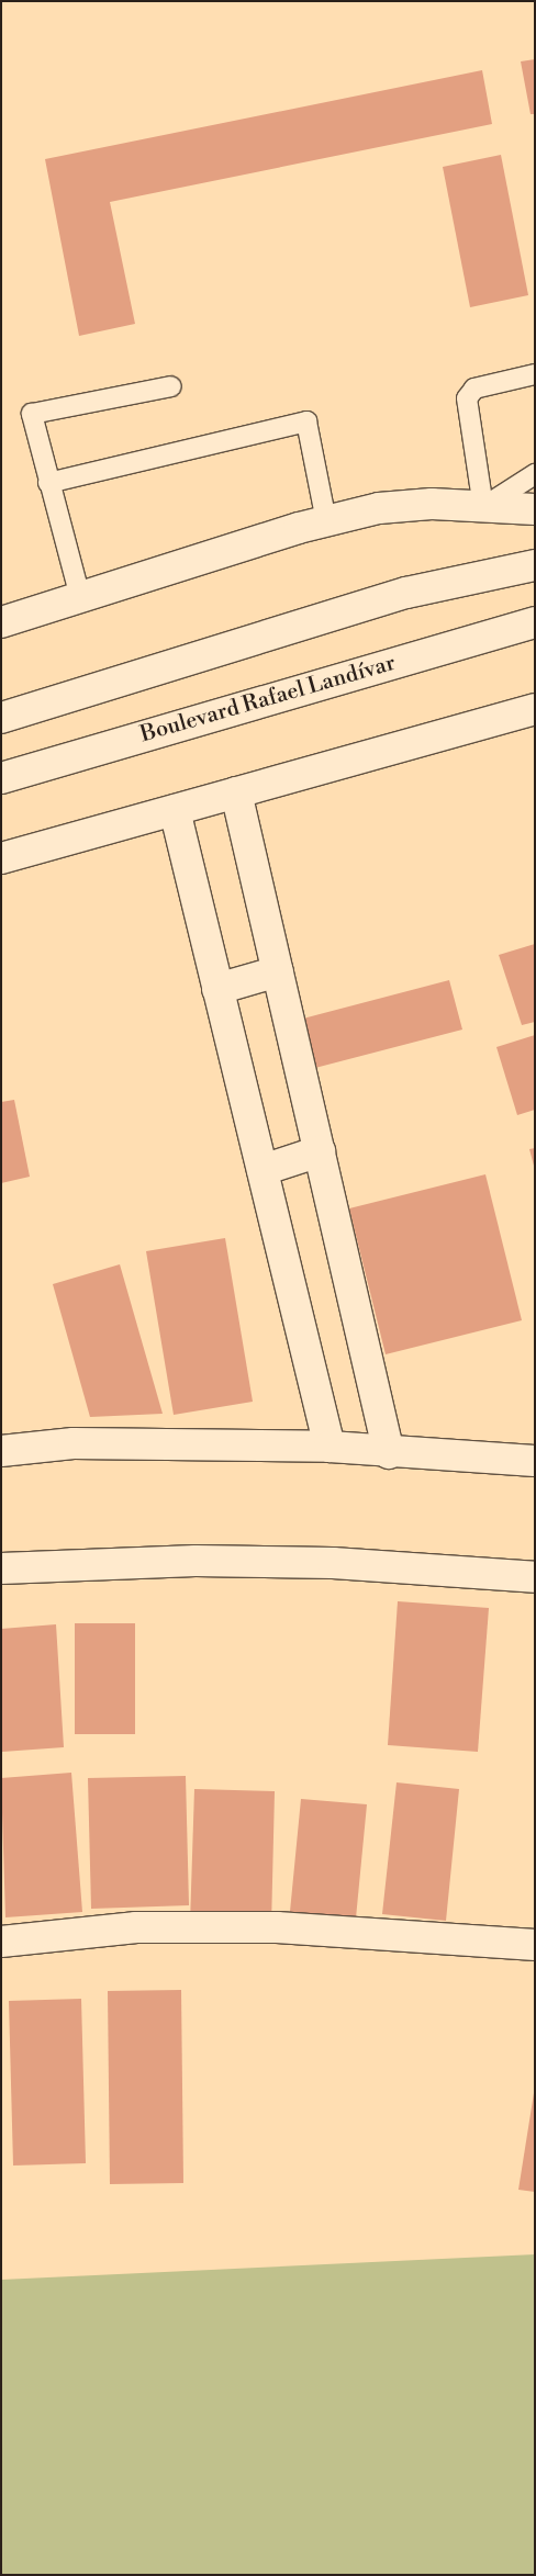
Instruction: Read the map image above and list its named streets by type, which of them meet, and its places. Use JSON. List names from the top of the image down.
{
  "streets": {
    "street": ["Boulevard Rafael Landívar"]
  }
}
